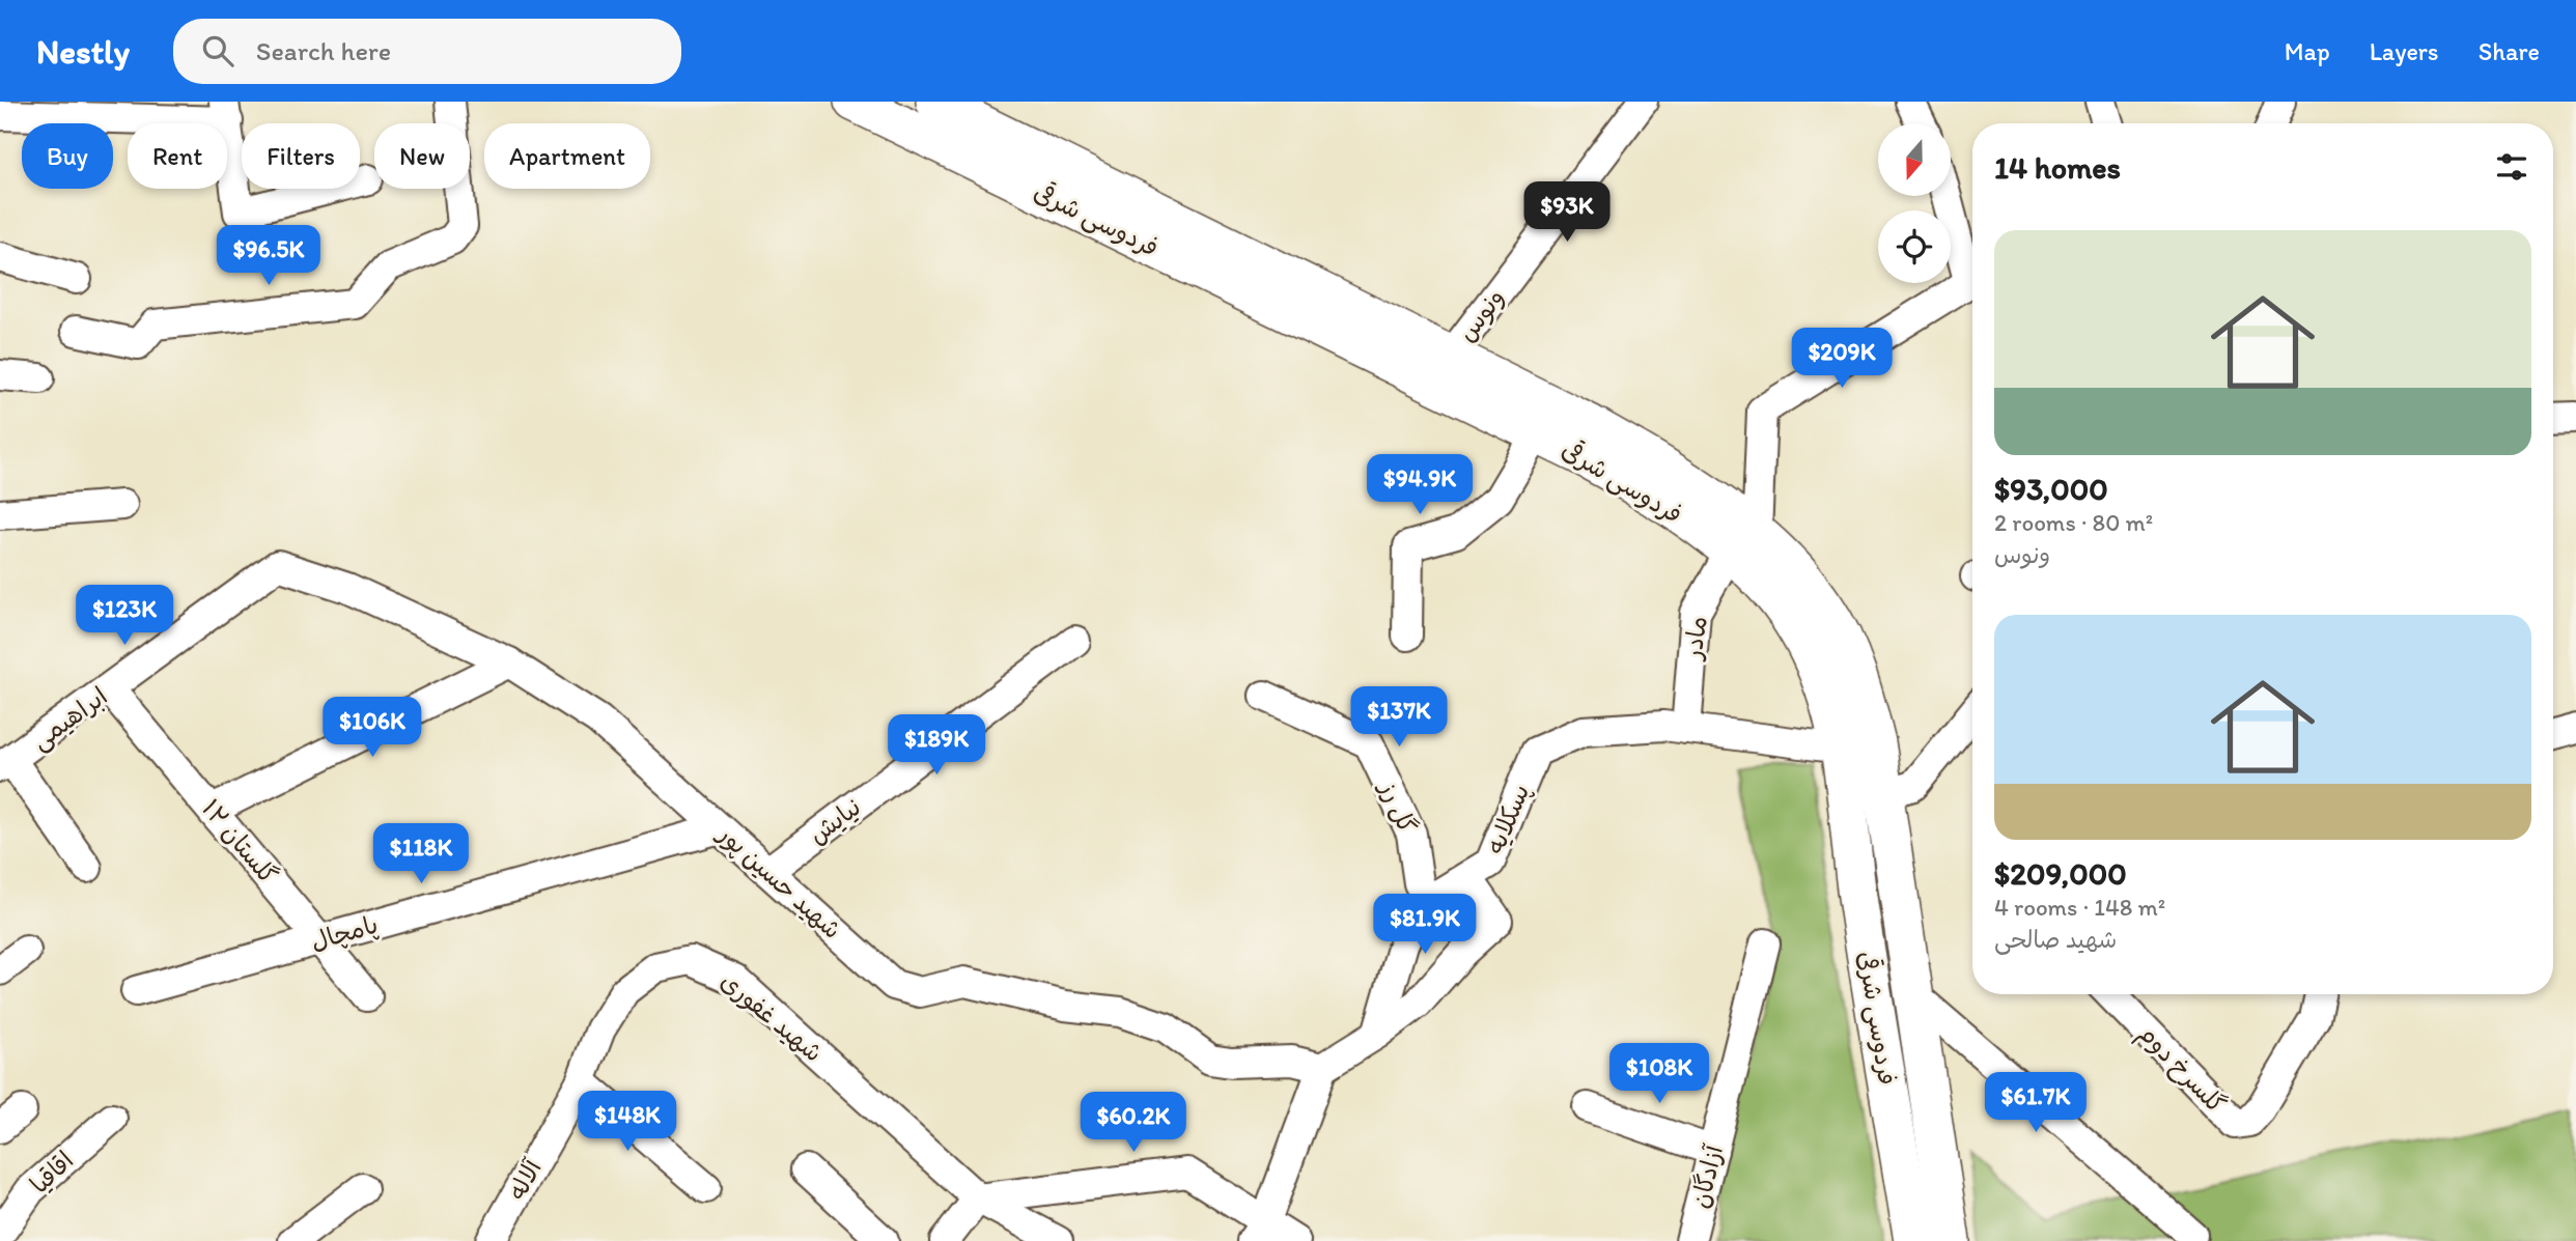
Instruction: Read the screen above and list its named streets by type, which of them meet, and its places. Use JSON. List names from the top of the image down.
{
  "streets": {
    "main road": ["فردوسی شرقی"],
    "street": [
      "ونوس",
      "مادر",
      "ابراهیمی",
      "گل رز",
      "پسکلایه",
      "نیایش",
      "گلستان ۱۲",
      "شهید حسین پور",
      "پامچال",
      "شهید غفوری",
      "گلسرخ دوم",
      "اقاقیا",
      "آزادگان",
      "آلاله"
    ]
  },
  "crossings": [
    ["فردوسی شرقی", "ونوس"],
    ["فردوسی شرقی", "مادر"],
    ["فردوسی شرقی", "پسکلایه"],
    ["مادر", "پسکلایه"],
    ["ابراهیمی", "گلستان ۱۲"],
    ["ابراهیمی", "شهید حسین پور"],
    ["گل رز", "پسکلایه"],
    ["نیایش", "شهید حسین پور"],
    ["گلستان ۱۲", "پامچال"],
    ["شهید حسین پور", "پامچال"],
    ["شهید غفوری", "آلاله"]
  ],
  "north": "bottom",
  "page": {
    "header": "Nestly",
    "search": "Search here",
    "nav": ["Map", "Layers", "Share"],
    "chip": [
      "Buy",
      "Rent",
      "Filters",
      "New",
      "Apartment"
    ],
    "heading": "14 homes",
    "price": [
      "$93K",
      "$96.5K",
      "$209K",
      "$94.9K",
      "$123K",
      "$137K",
      "$106K",
      "$189K",
      "$118K",
      "$81.9K",
      "$108K",
      "$61.7K",
      "$148K",
      "$60.2K"
    ],
    "list": [
      {
        "name": "$93,000",
        "note": "2 rooms · 80 m² · ونوس"
      },
      {
        "name": "$209,000",
        "note": "4 rooms · 148 m² · شهید صالحی"
      }
    ]
  }
}
